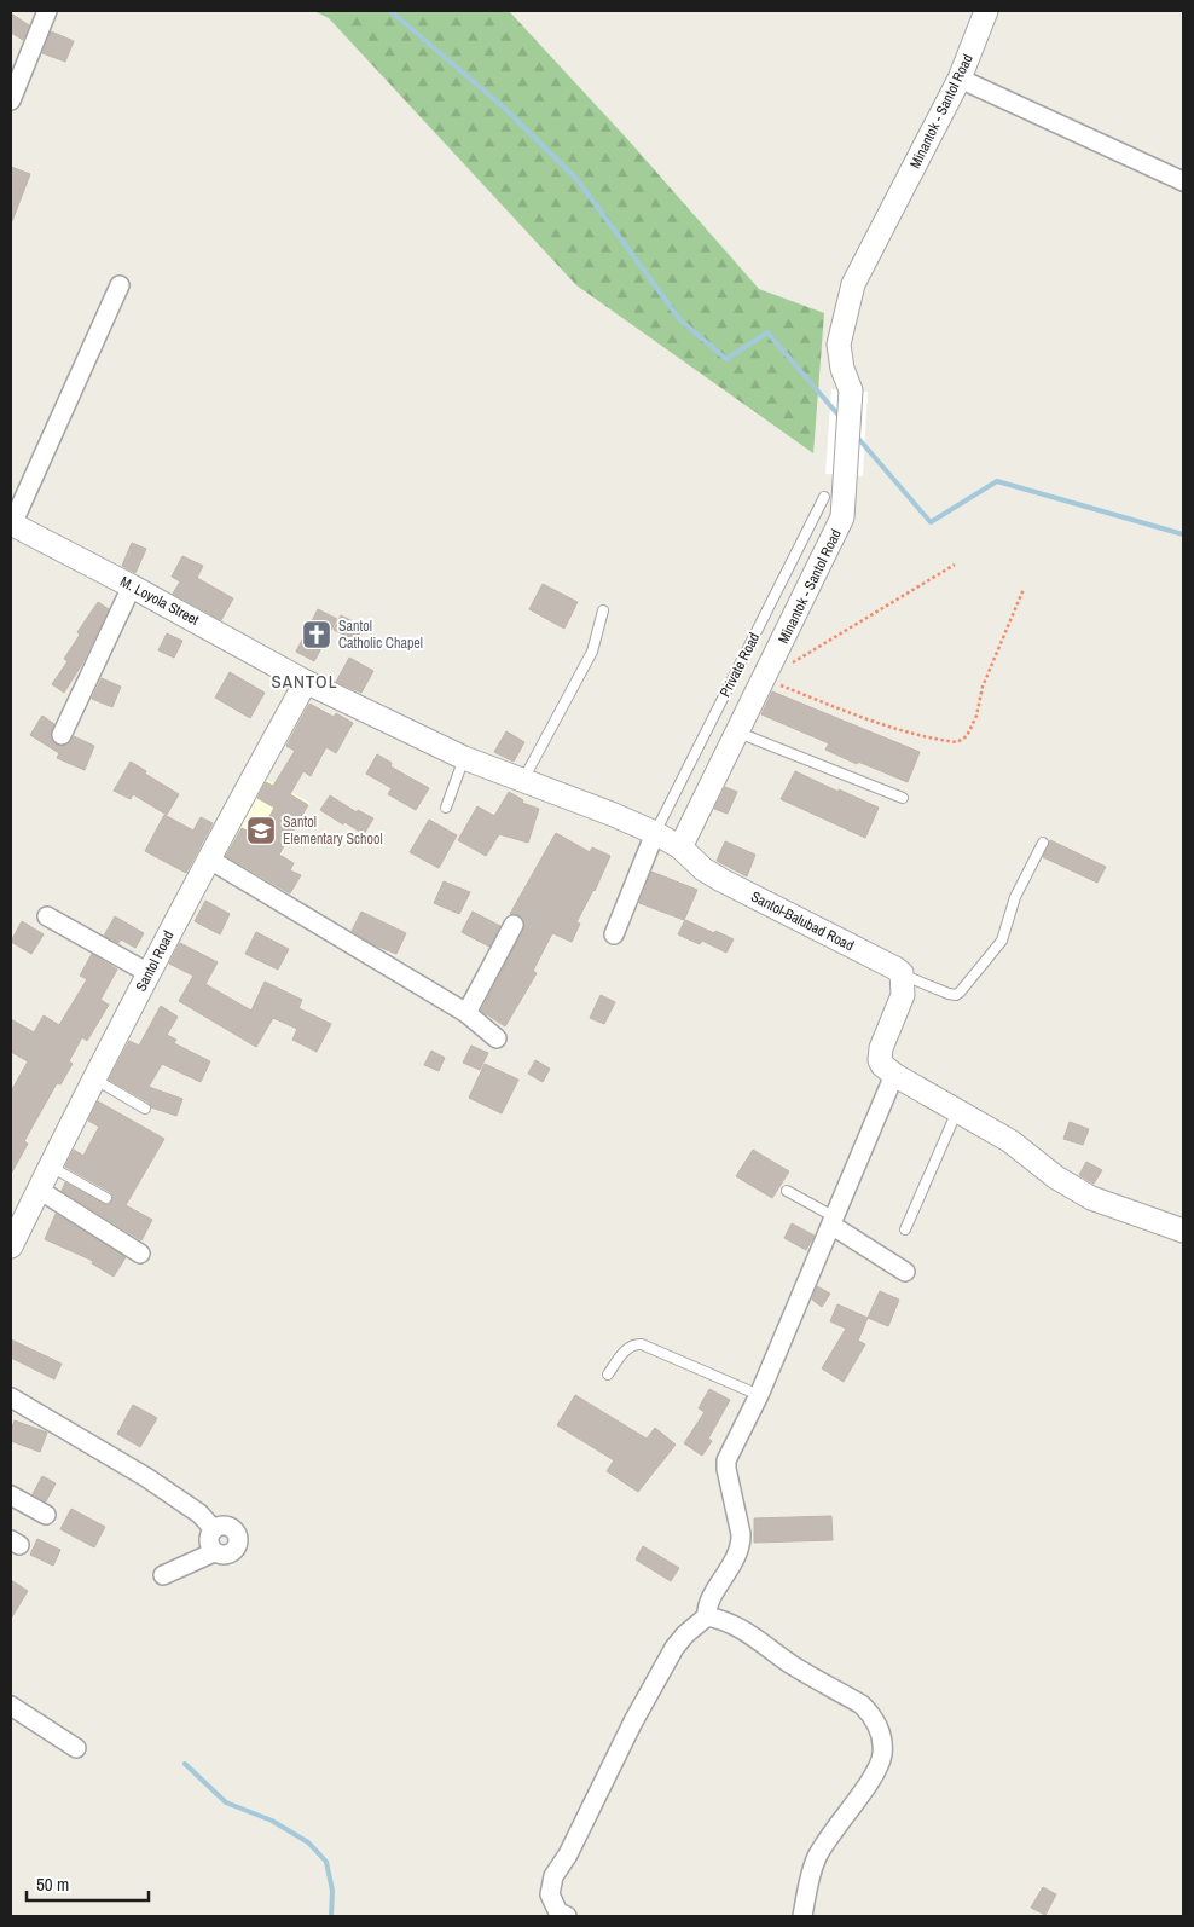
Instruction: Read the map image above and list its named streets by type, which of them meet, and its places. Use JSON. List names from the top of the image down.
{
  "streets": {
    "street": [
      "Minantok - Santol Road",
      "M. Loyola Street",
      "Santol-Balubad Road",
      "Santol Road"
    ],
    "lane": ["Private Road"]
  },
  "crossings": [
    ["Minantok - Santol Road", "Santol-Balubad Road"],
    ["M. Loyola Street", "Santol-Balubad Road"],
    ["M. Loyola Street", "Santol Road"],
    ["Private Road", "Santol-Balubad Road"],
    ["Santol-Balubad Road", "Santol Road"]
  ],
  "districts": ["SANTOL"],
  "places": {
    "church": ["Santol Catholic Chapel"],
    "school or university": ["Santol Elementary School"]
  },
  "scale_bar": "50 m"
}
